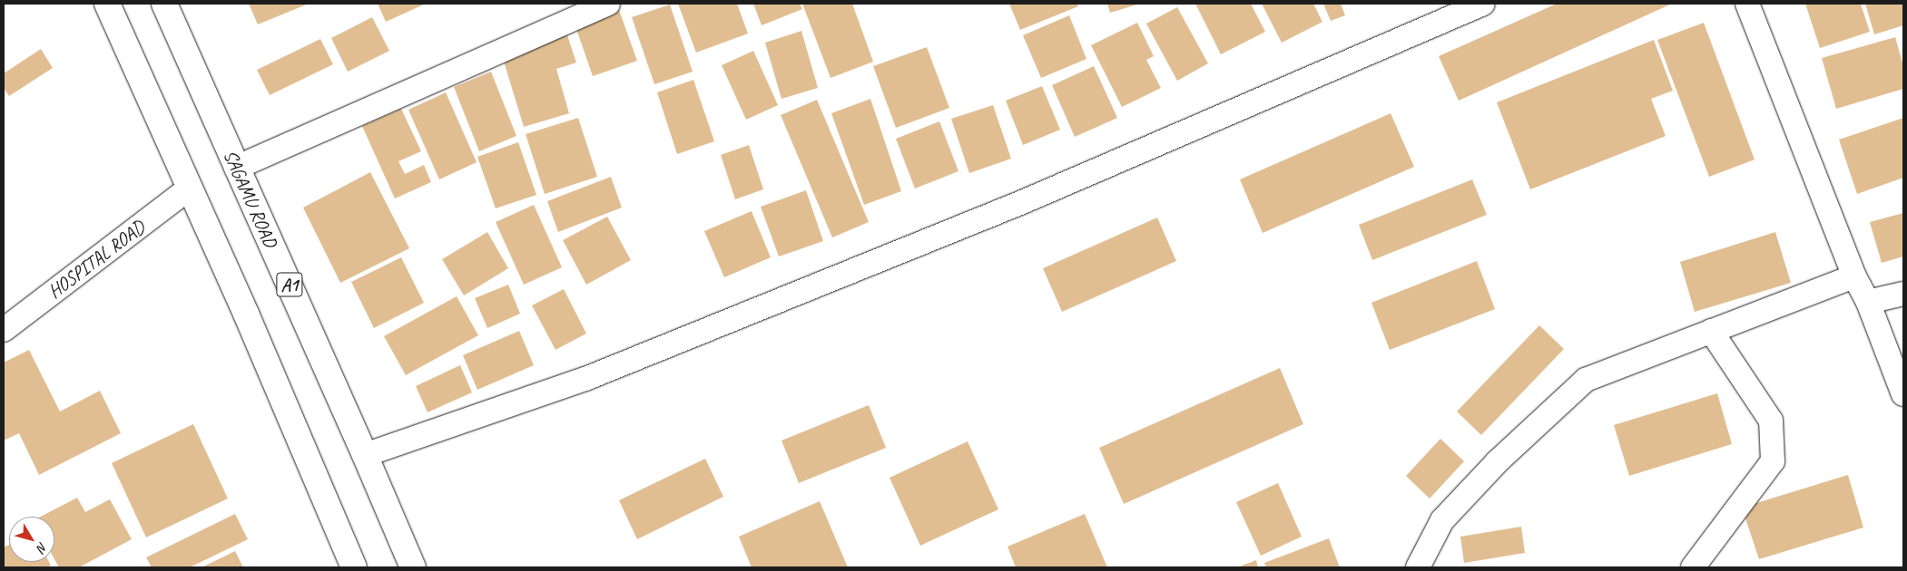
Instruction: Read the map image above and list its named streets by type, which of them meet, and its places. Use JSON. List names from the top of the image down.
{
  "streets": {
    "highway": ["SAGAMU ROAD", "A1"],
    "street": ["HOSPITAL ROAD"]
  },
  "north": "bottom right"
}
